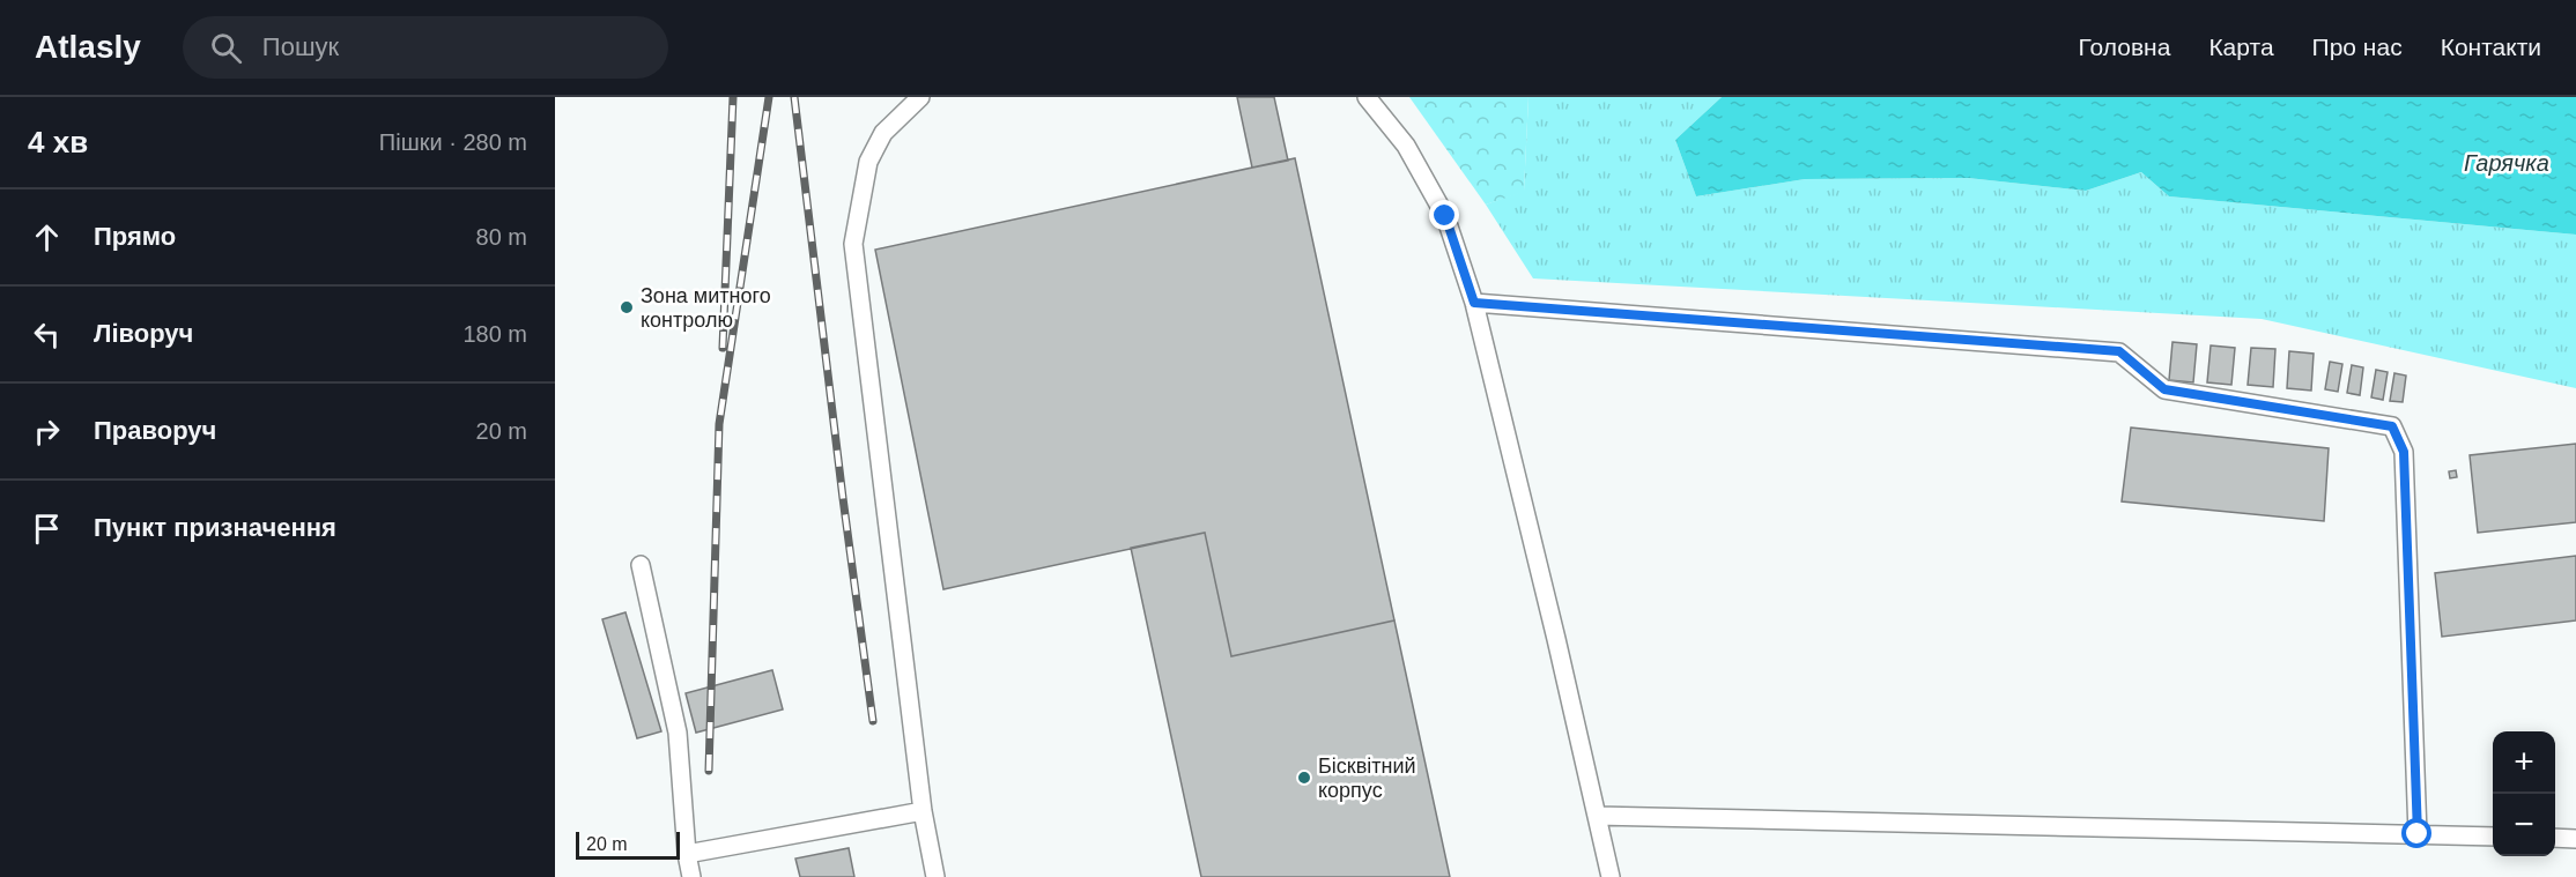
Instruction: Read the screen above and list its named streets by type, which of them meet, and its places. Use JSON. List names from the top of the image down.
{
  "water": ["Гарячка"],
  "places": ["Зона митного контролю", "Бісквітний корпус"],
  "scale_bar": "20 m",
  "page": {
    "header": "Atlasly",
    "search": "Пошук",
    "nav": [
      "Головна",
      "Карта",
      "Про нас",
      "Контакти"
    ],
    "heading": ["4 хв", "Пішки · 280 m"],
    "list": [
      ["Прямо", "80 m"],
      ["Ліворуч", "180 m"],
      ["Праворуч", "20 m"],
      "Пункт призначення"
    ],
    "map_buttons": ["+", "−"],
    "scale": "20 m"
  }
}
